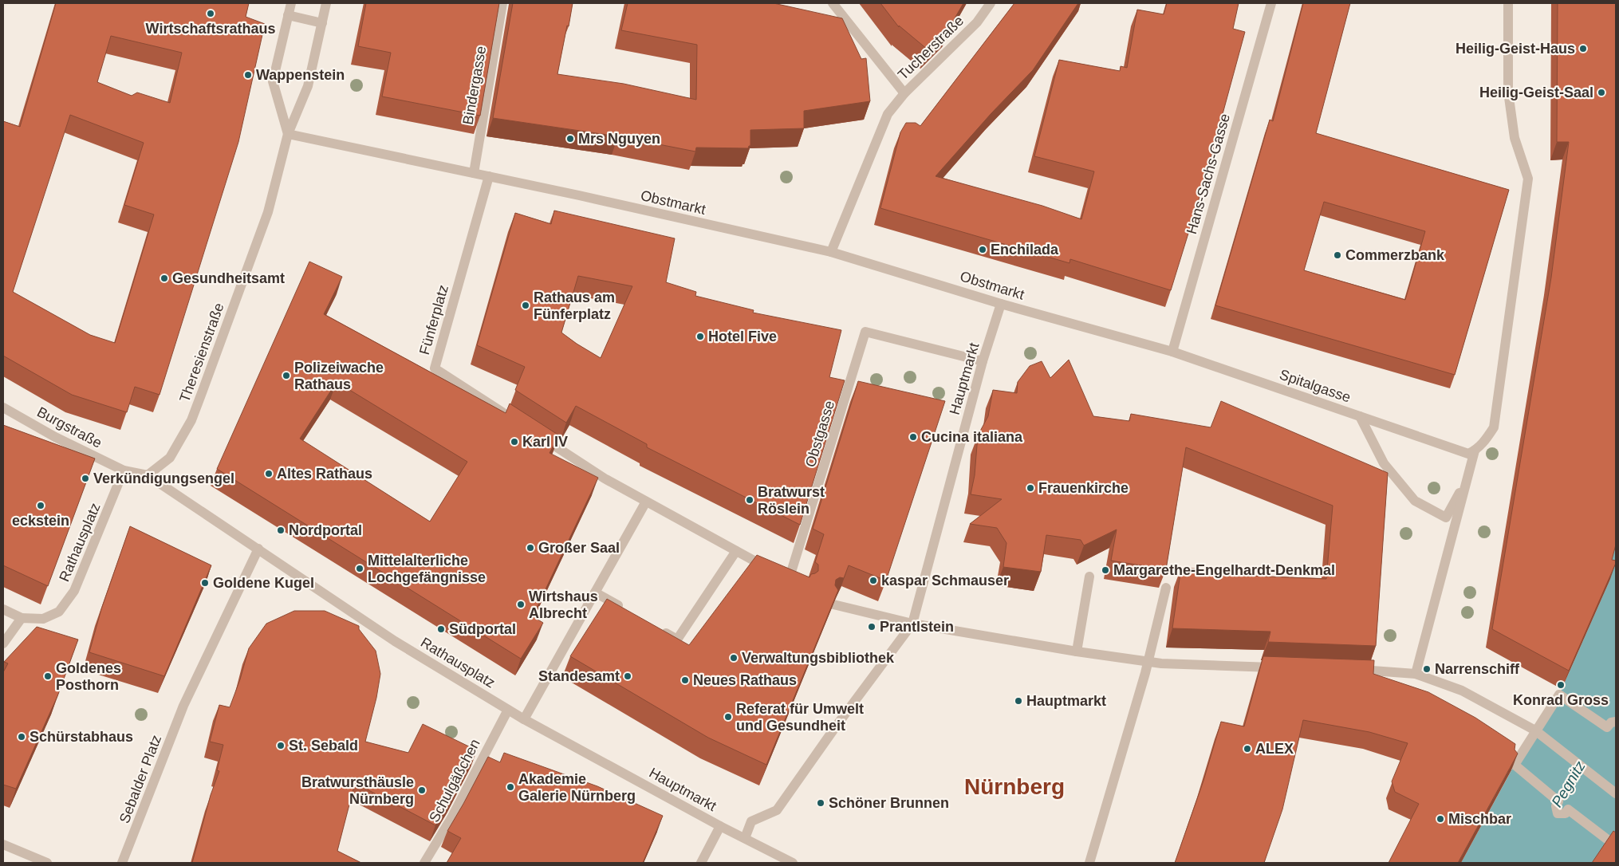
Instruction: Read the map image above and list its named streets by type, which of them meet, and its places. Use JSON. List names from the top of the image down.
{
  "streets": {
    "street": [
      "Tucherstraße",
      "Bindergasse",
      "Hans-Sachs-Gasse",
      "Obstmarkt",
      "Fünferplatz",
      "Theresienstraße",
      "Hauptmarkt",
      "Spitalgasse",
      "Burgstraße",
      "Obstgasse",
      "Rathausplatz",
      "Sebalder Platz",
      "Schulgäßchen"
    ]
  },
  "crossings": [
    ["Hans-Sachs-Gasse", "Spitalgasse"],
    ["Obstmarkt", "Fünferplatz"],
    ["Obstmarkt", "Hauptmarkt"],
    ["Obstmarkt", "Spitalgasse"],
    ["Theresienstraße", "Rathausplatz"],
    ["Hauptmarkt", "Obstgasse"],
    ["Hauptmarkt", "Rathausplatz"],
    ["Burgstraße", "Rathausplatz"],
    ["Rathausplatz", "Sebalder Platz"],
    ["Rathausplatz", "Schulgäßchen"]
  ],
  "districts": ["Nürnberg"],
  "water": ["Pegnitz"],
  "places": [
    "Wirtschaftsrathaus",
    "Heilig-Geist-Haus",
    "Wappenstein",
    "Heilig-Geist-Saal",
    "Mrs Nguyen",
    "Enchilada",
    "Commerzbank",
    "Gesundheitsamt",
    "Rathaus am Fünferplatz",
    "Hotel Five",
    "Polizeiwache Rathaus",
    "Cucina italiana",
    "Karl IV",
    "Altes Rathaus",
    "Verkündigungsengel",
    "Frauenkirche",
    "Bratwurst Röslein",
    "eckstein",
    "Nordportal",
    "Großer Saal",
    "Mittelalterliche Lochgefängnisse",
    "Margarethe-Engelhardt-Denkmal",
    "kaspar Schmauser",
    "Goldene Kugel",
    "Wirtshaus Albrecht",
    "Prantlstein",
    "Südportal",
    "Verwaltungsbibliothek",
    "Narrenschiff",
    "Goldenes Posthorn",
    "Standesamt",
    "Neues Rathaus",
    "Konrad Gross",
    "Hauptmarkt",
    "Referat für Umwelt und Gesundheit",
    "Schürstabhaus",
    "St. Sebald",
    "ALEX",
    "Akademie Galerie Nürnberg",
    "Bratwursthäusle Nürnberg",
    "Schöner Brunnen",
    "Mischbar"
  ]
}
